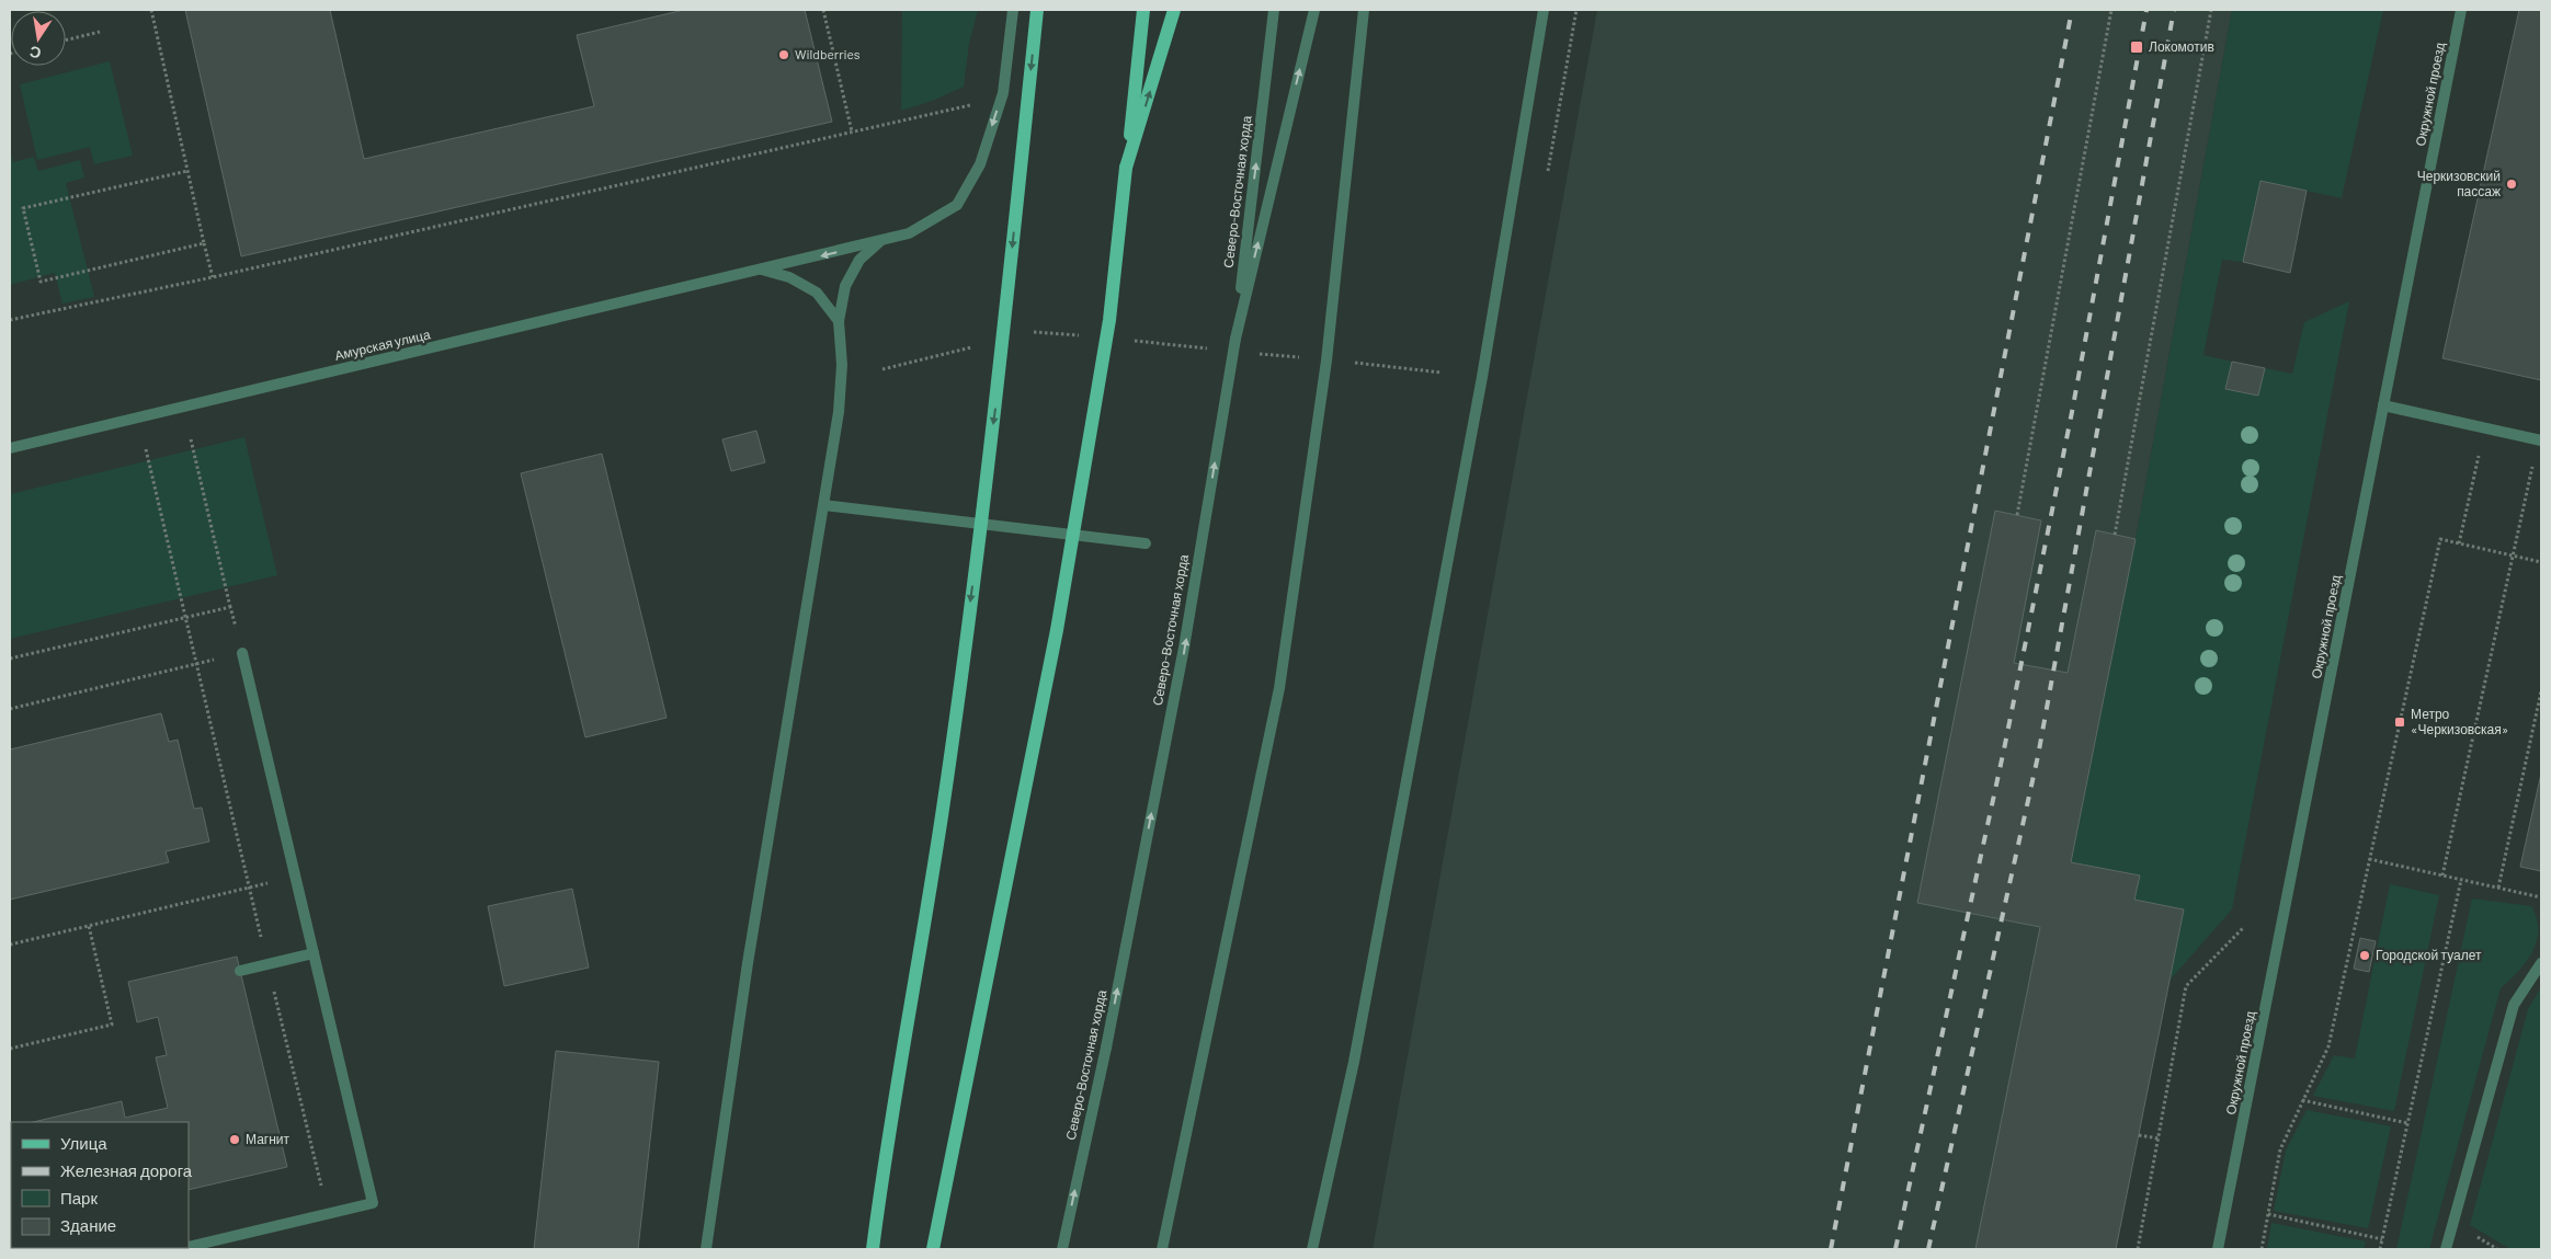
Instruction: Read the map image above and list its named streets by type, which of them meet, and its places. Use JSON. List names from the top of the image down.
{
  "streets": {
    "street": ["Окружной проезд", "Северо-Восточная хорда", "Амурская улица"]
  },
  "places": {
    "transit": ["Локомотив", "Метро «Черкизовская»"],
    "other": [
      "Wildberries",
      "Черкизовский пассаж",
      "Городской туалет",
      "Магнит"
    ]
  },
  "legend": [
    "Улица",
    "Железная дорога",
    "Парк",
    "Здание"
  ],
  "north": "bottom"
}
